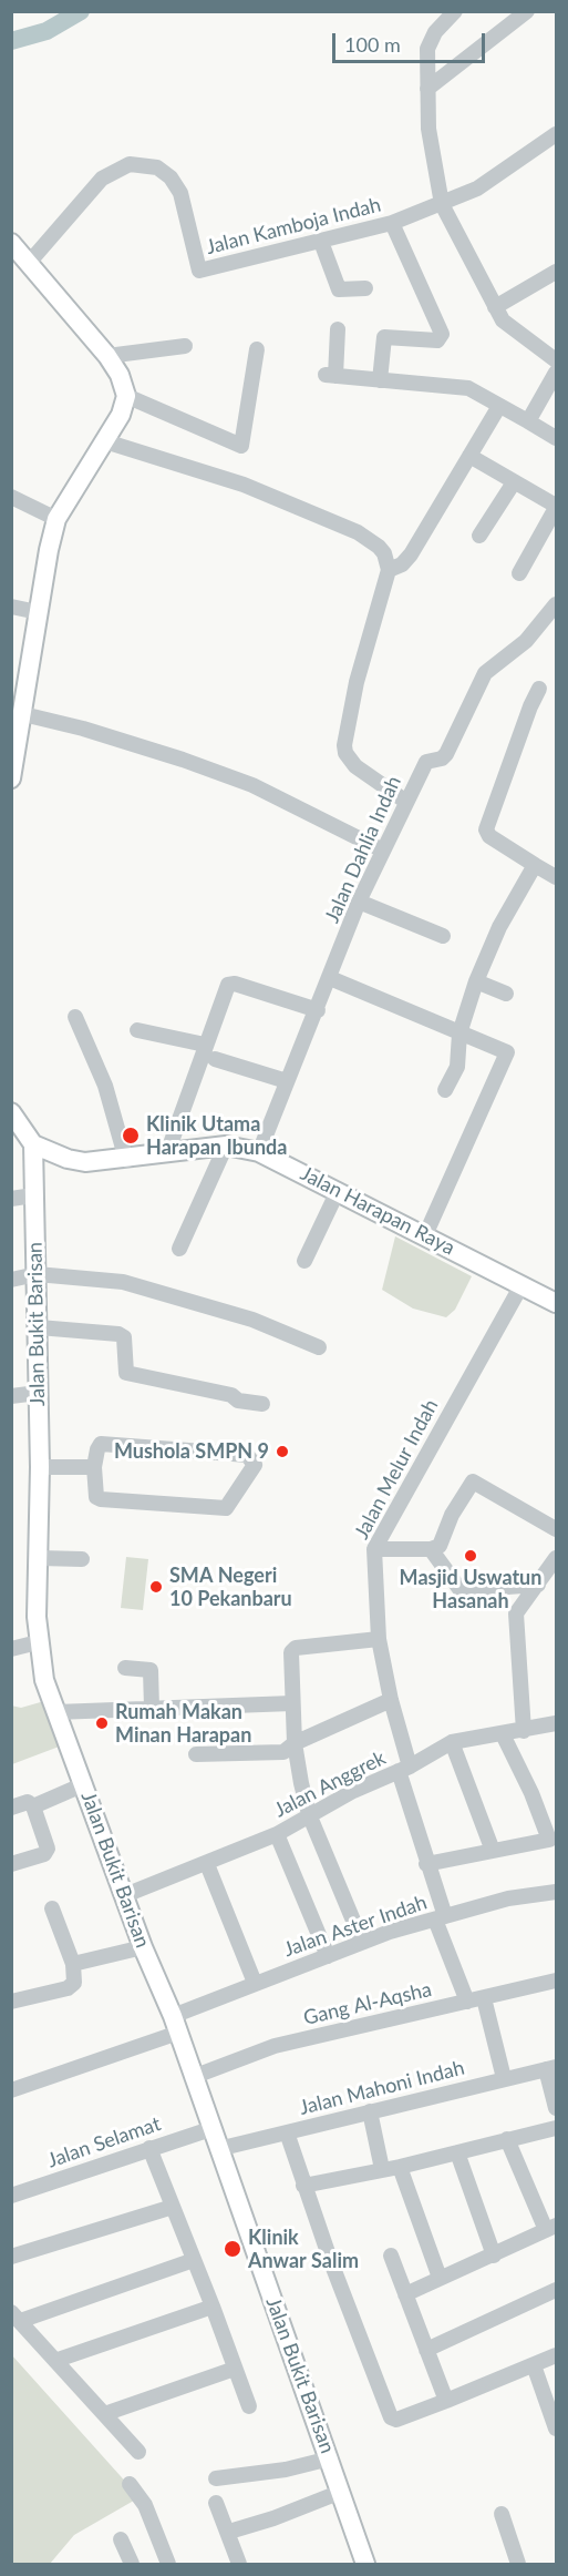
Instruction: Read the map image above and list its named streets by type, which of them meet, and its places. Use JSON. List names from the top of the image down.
{
  "streets": {
    "main road": ["Jalan Harapan Raya", "Jalan Bukit Barisan"],
    "street": [
      "Jalan Kamboja Indah",
      "Jalan Dahlia Indah",
      "Jalan Melur Indah",
      "Jalan Anggrek",
      "Jalan Aster Indah",
      "Gang Al-Aqsha",
      "Jalan Mahoni Indah",
      "Jalan Selamat"
    ]
  },
  "crossings": [
    ["Jalan Dahlia Indah", "Jalan Harapan Raya"],
    ["Jalan Harapan Raya", "Jalan Bukit Barisan"],
    ["Jalan Harapan Raya", "Jalan Melur Indah"],
    ["Jalan Bukit Barisan", "Jalan Anggrek"],
    ["Jalan Bukit Barisan", "Jalan Aster Indah"],
    ["Jalan Bukit Barisan", "Gang Al-Aqsha"],
    ["Jalan Bukit Barisan", "Jalan Mahoni Indah"],
    ["Jalan Bukit Barisan", "Jalan Selamat"],
    ["Jalan Melur Indah", "Jalan Anggrek"],
    ["Jalan Melur Indah", "Jalan Aster Indah"],
    ["Jalan Melur Indah", "Gang Al-Aqsha"]
  ],
  "places": [
    "Klinik Utama Harapan Ibunda",
    "Mushola SMPN 9",
    "Masjid Uswatun Hasanah",
    "SMA Negeri 10 Pekanbaru",
    "Rumah Makan Minan Harapan",
    "Klinik Anwar Salim"
  ],
  "scale_bar": "100 m"
}
